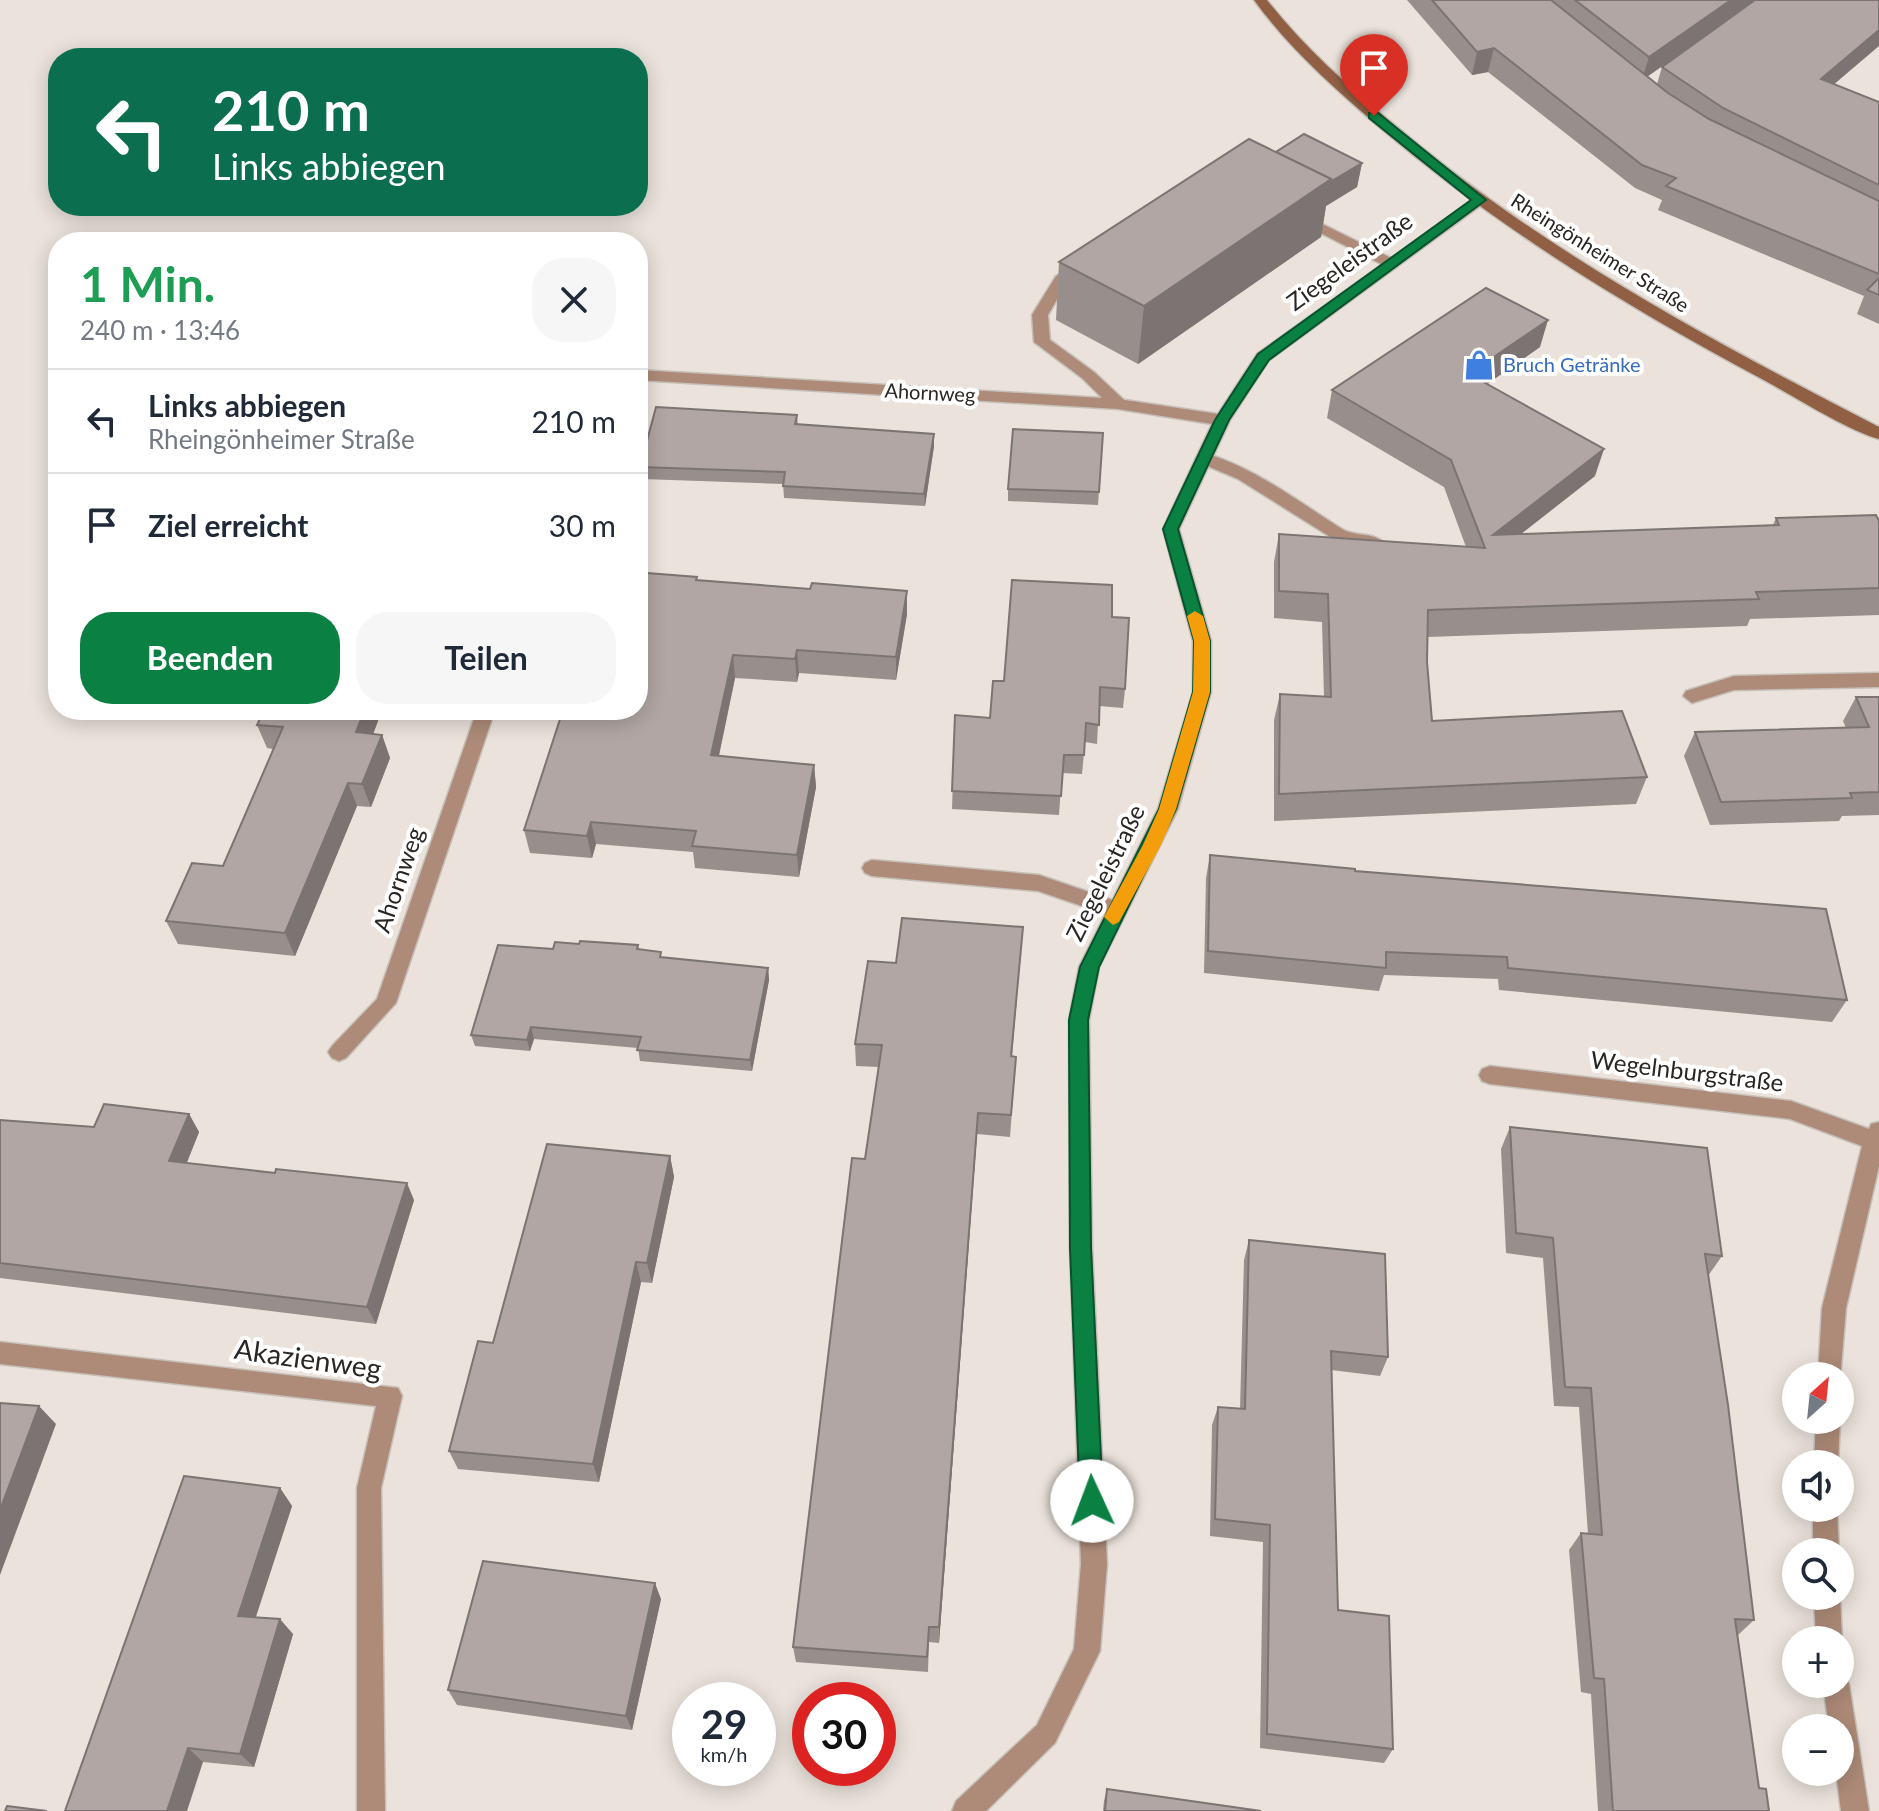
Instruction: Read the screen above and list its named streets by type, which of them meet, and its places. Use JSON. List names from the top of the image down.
{
  "streets": {
    "street": [
      "Rheingönheimer Straße",
      "Ziegeleistraße",
      "Ahornweg",
      "Wegelnburgstraße",
      "Akazienweg"
    ]
  },
  "crossings": [
    ["Rheingönheimer Straße", "Ziegeleistraße"],
    ["Ziegeleistraße", "Ahornweg"]
  ],
  "places": {
    "shop": ["Bruch Getränke"]
  },
  "north": "top right",
  "page": {
    "turn": ["210 m", "Links abbiegen"],
    "heading": ["1 Min.", "240 m · 13:46"],
    "list": [
      {
        "name": "Links abbiegen",
        "note": "Rheingönheimer Straße",
        "value": "210 m"
      },
      {
        "name": "Ziel erreicht",
        "value": "30 m"
      }
    ],
    "buttons": ["Beenden", "Teilen"],
    "map_buttons": ["+", "−"],
    "speed": "29 km/h",
    "limit": "30"
  }
}
